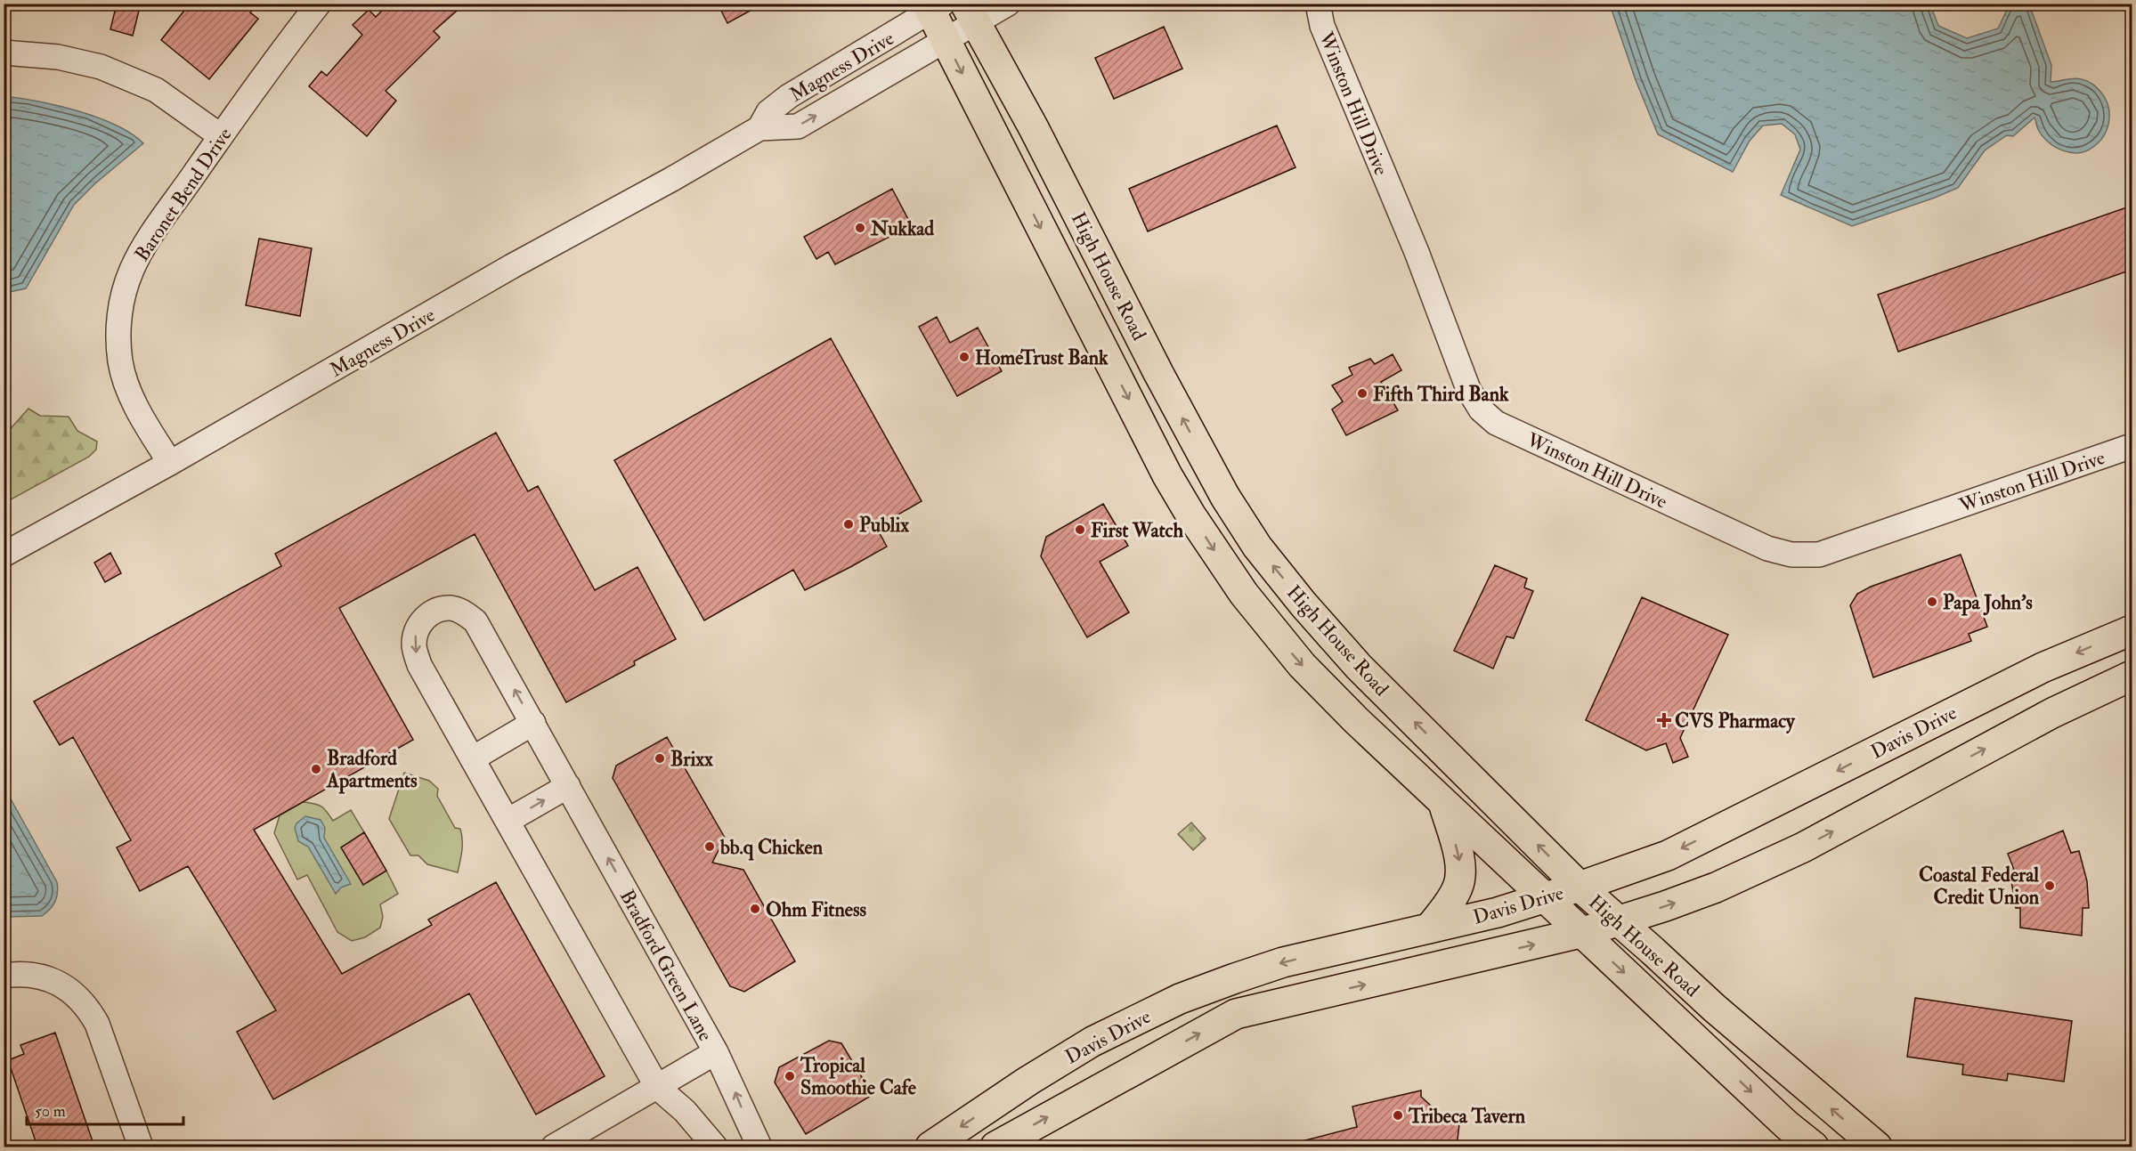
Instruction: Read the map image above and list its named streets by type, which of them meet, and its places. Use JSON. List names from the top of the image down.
{
  "streets": {
    "main road": ["High House Road", "Davis Drive"],
    "street": [
      "Magness Drive",
      "Winston Hill Drive",
      "Baronet Bend Drive",
      "Bradford Green Lane"
    ]
  },
  "crossings": [
    ["Magness Drive", "Baronet Bend Drive"],
    ["Magness Drive", "High House Road"],
    ["High House Road", "Davis Drive"]
  ],
  "places": {
    "other": [
      "Nukkad",
      "HomeTrust Bank",
      "Fifth Third Bank",
      "Publix",
      "First Watch",
      "Papa John's",
      "Brixx",
      "Bradford Apartments",
      "bb.q Chicken",
      "Coastal Federal Credit Union",
      "Ohm Fitness",
      "Tropical Smoothie Cafe",
      "Tribeca Tavern"
    ],
    "health": ["CVS Pharmacy"]
  },
  "scale_bar": "50 m"
}
